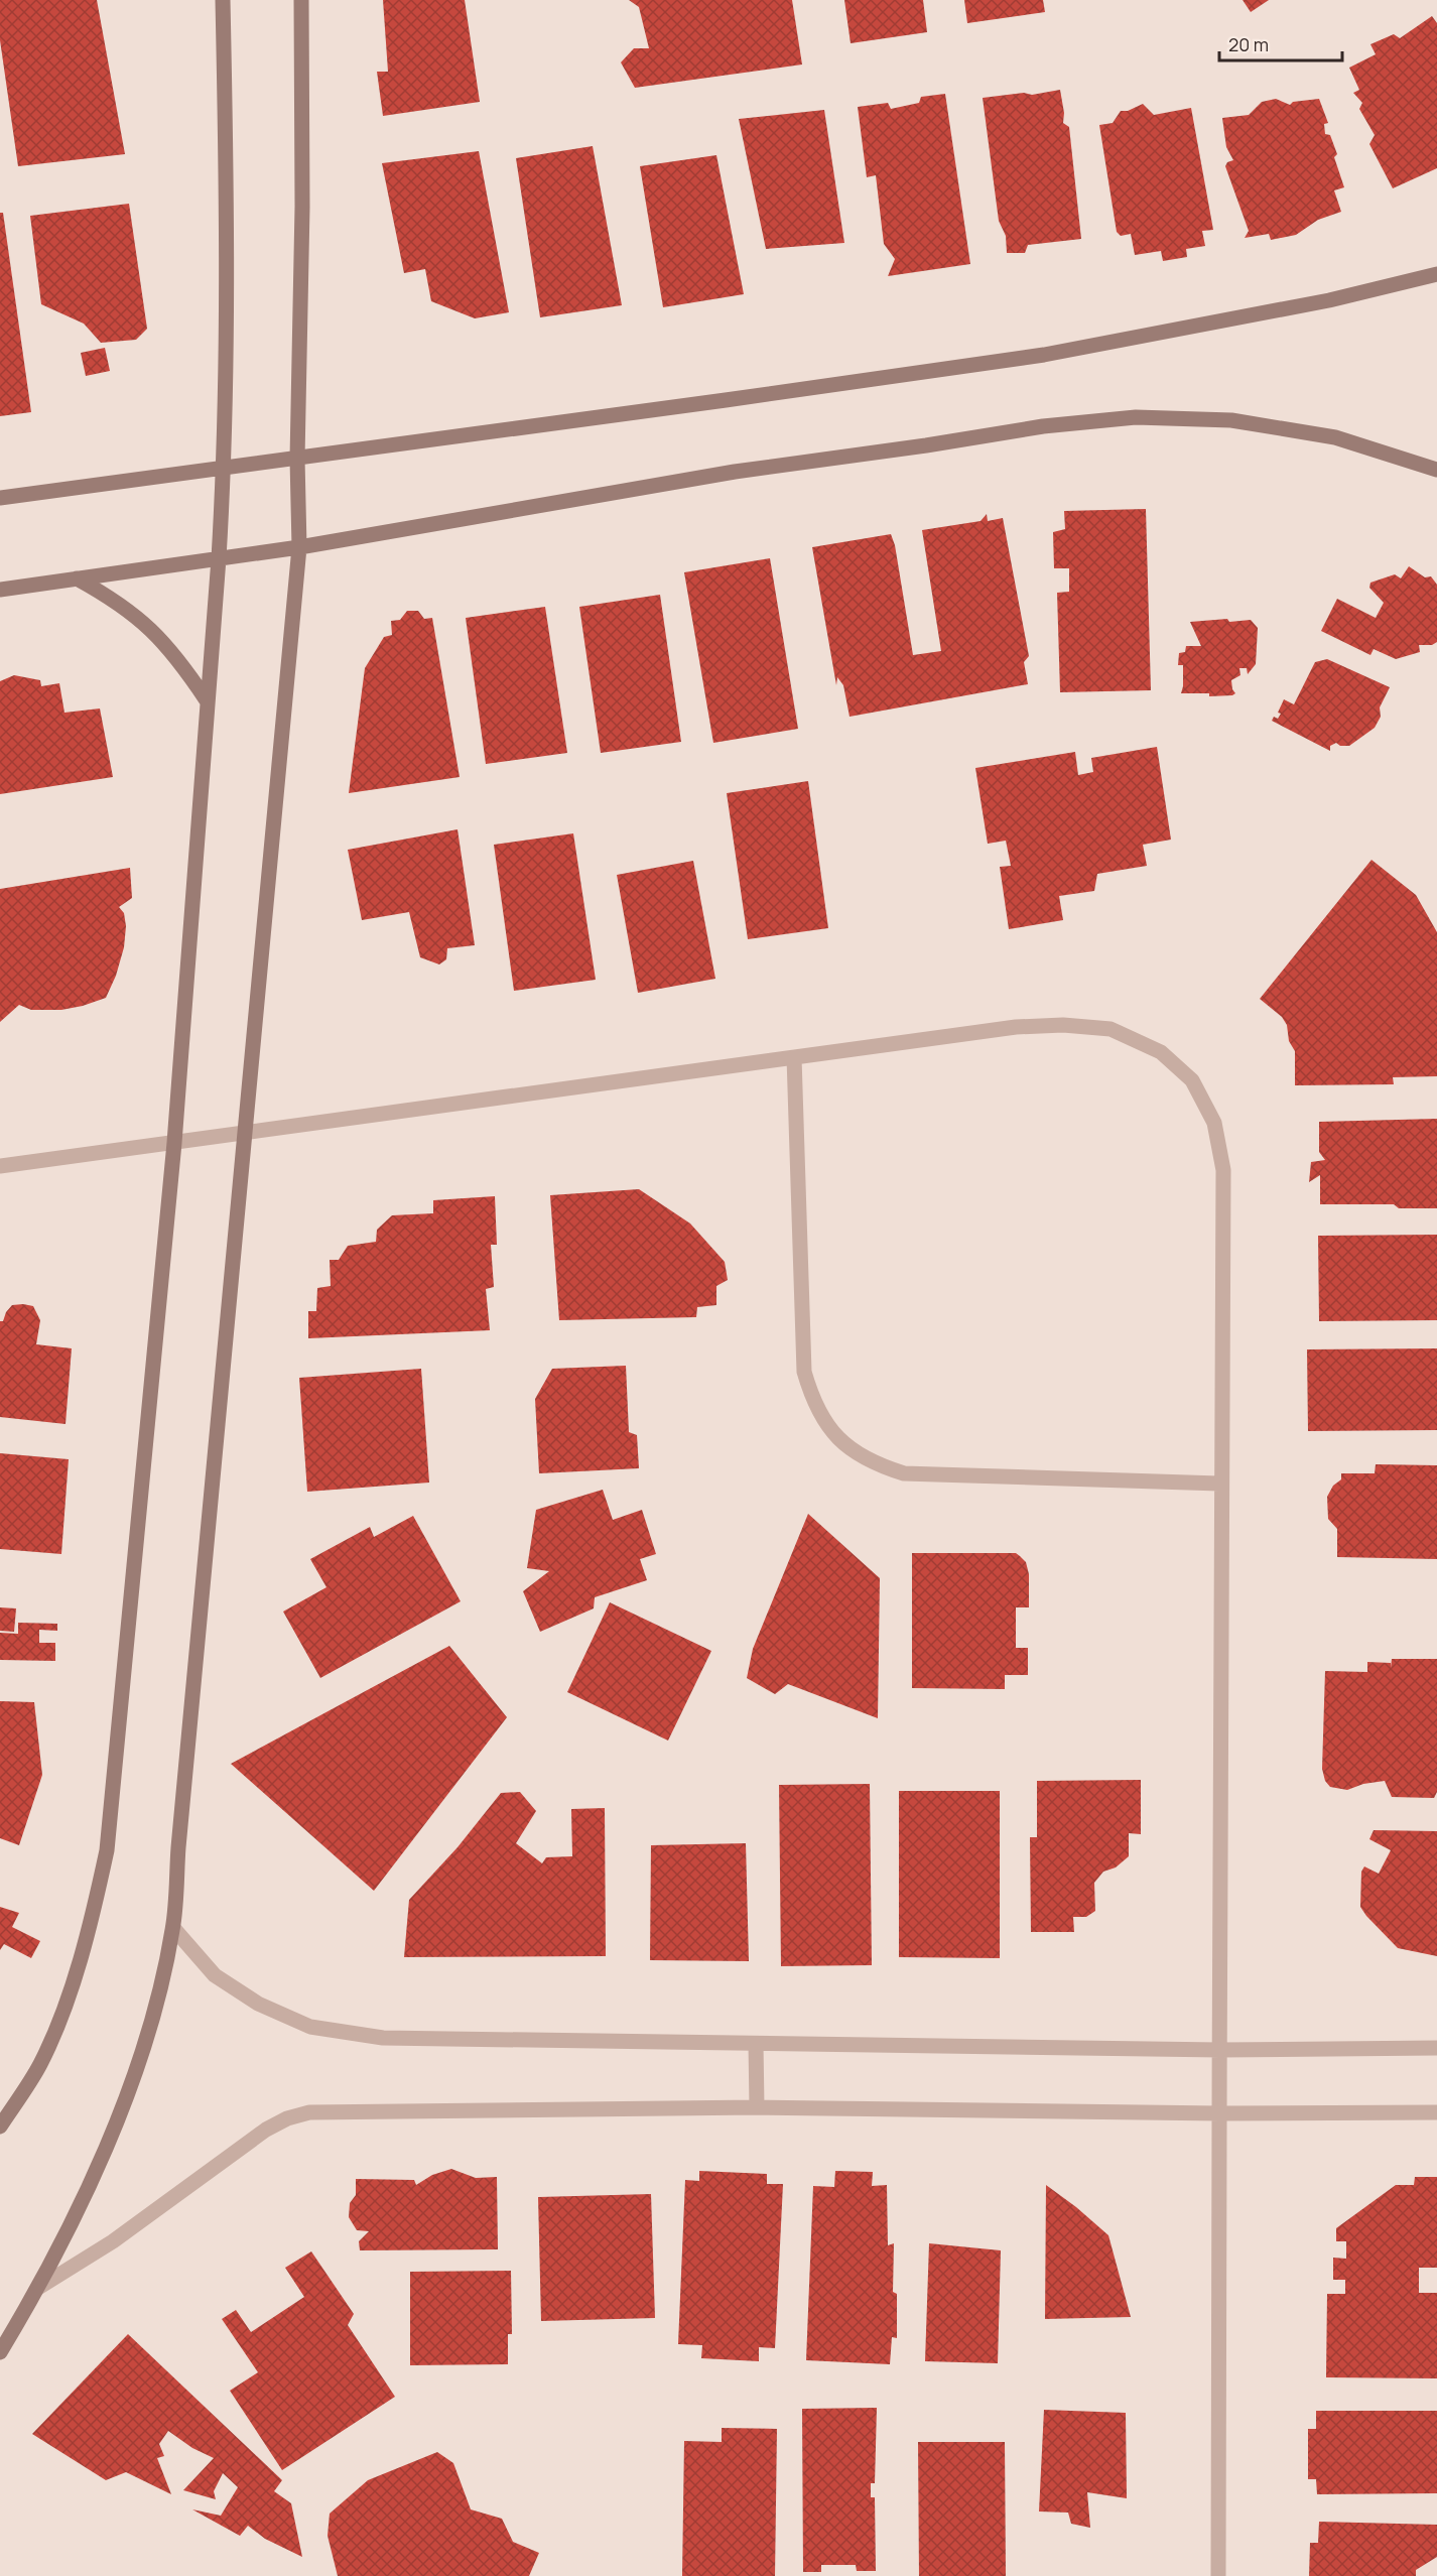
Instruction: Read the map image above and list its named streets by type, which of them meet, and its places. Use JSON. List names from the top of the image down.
{
  "scale_bar": "20 m"
}
